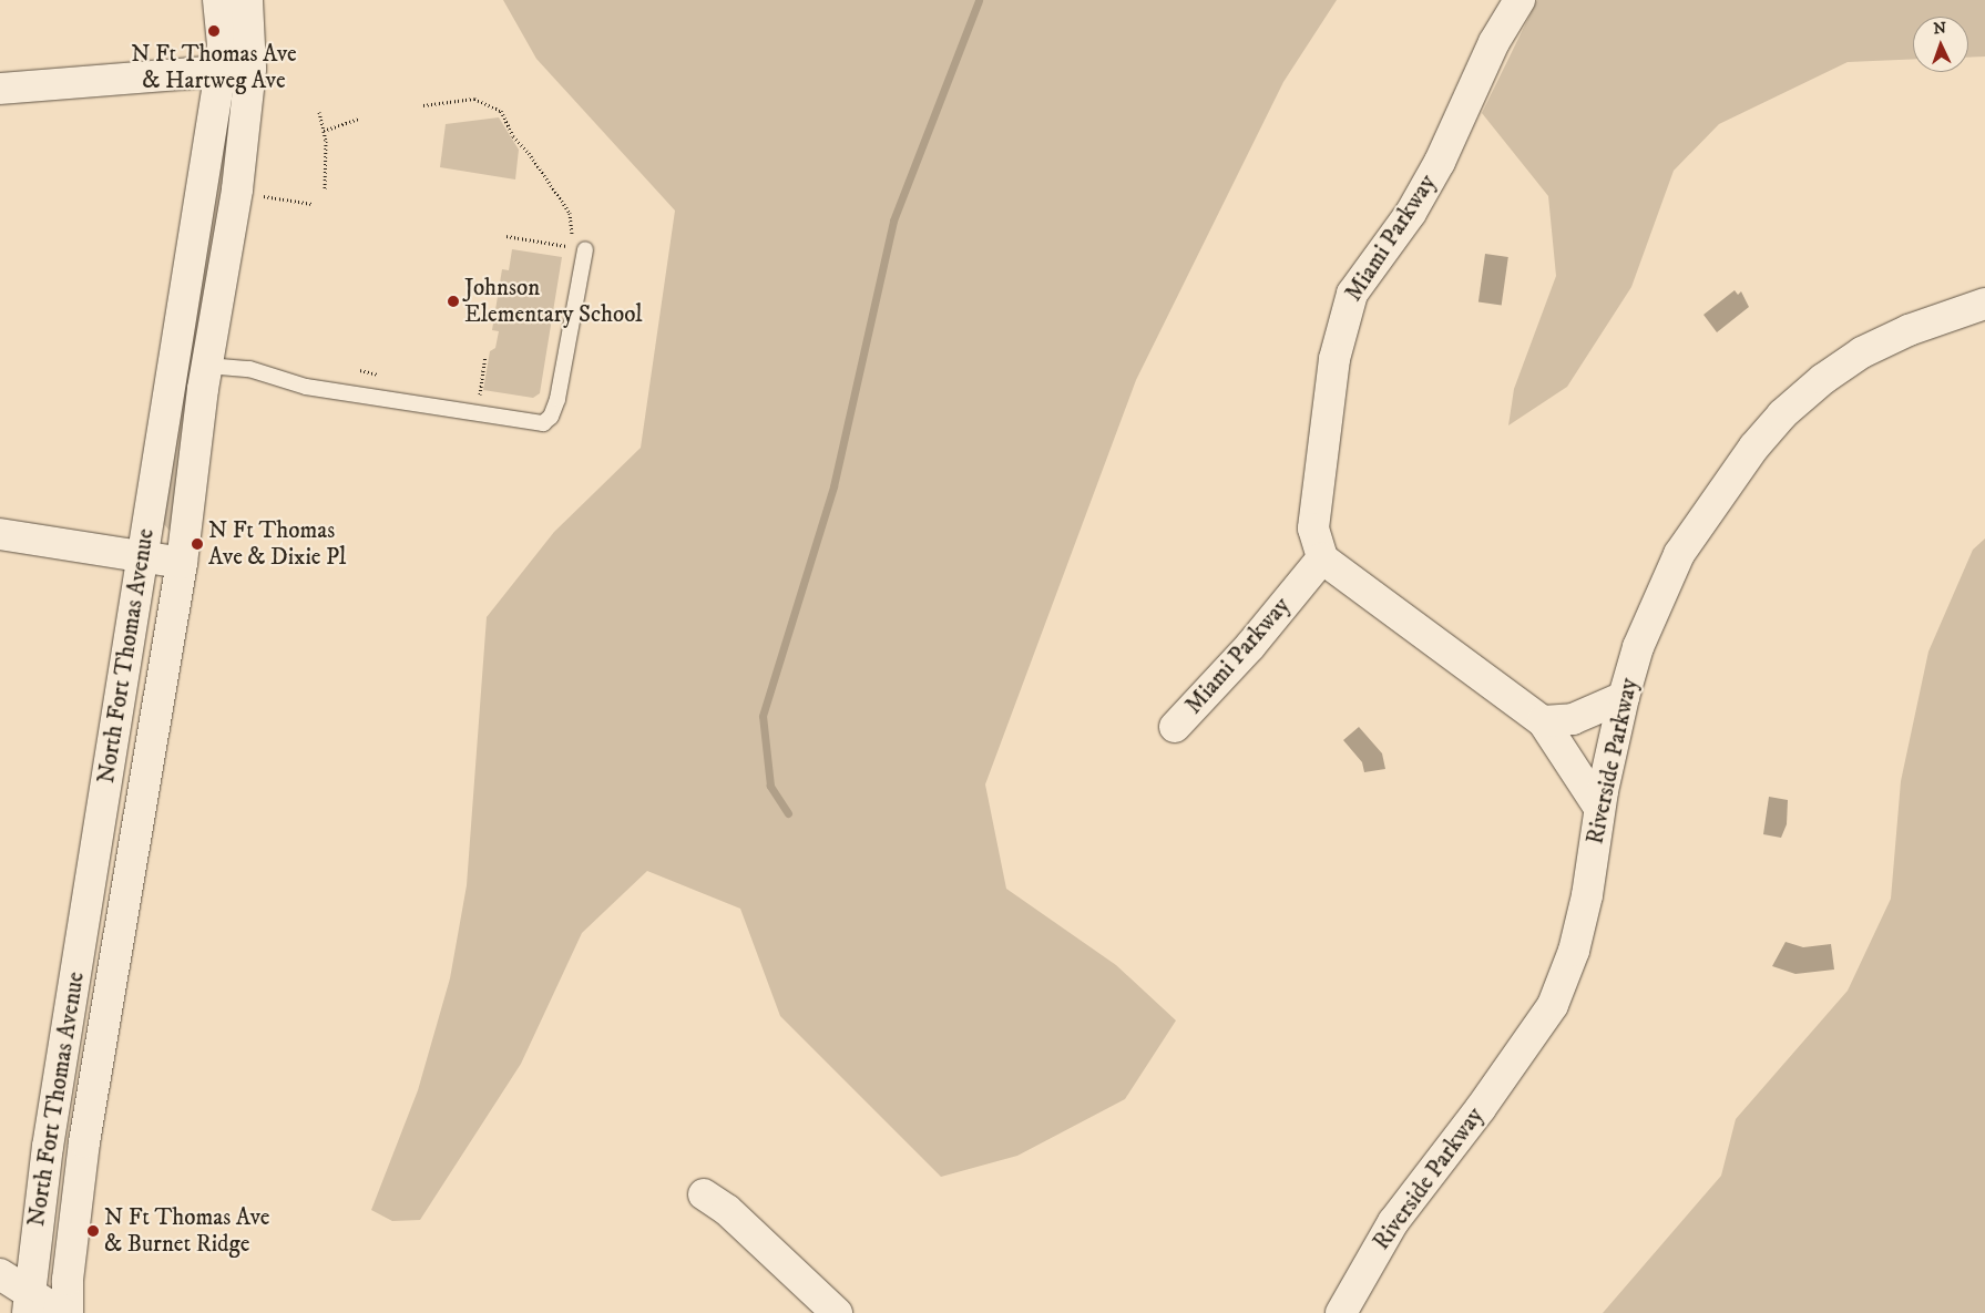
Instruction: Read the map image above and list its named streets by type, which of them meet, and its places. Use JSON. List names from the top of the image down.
{
  "streets": {
    "street": ["Miami Parkway", "North Fort Thomas Avenue", "Riverside Parkway"]
  },
  "places": [
    "N Ft Thomas Ave & Hartweg Ave",
    "Johnson Elementary School",
    "N Ft Thomas Ave & Dixie Pl",
    "N Ft Thomas Ave & Burnet Ridge"
  ],
  "north": "top"
}
